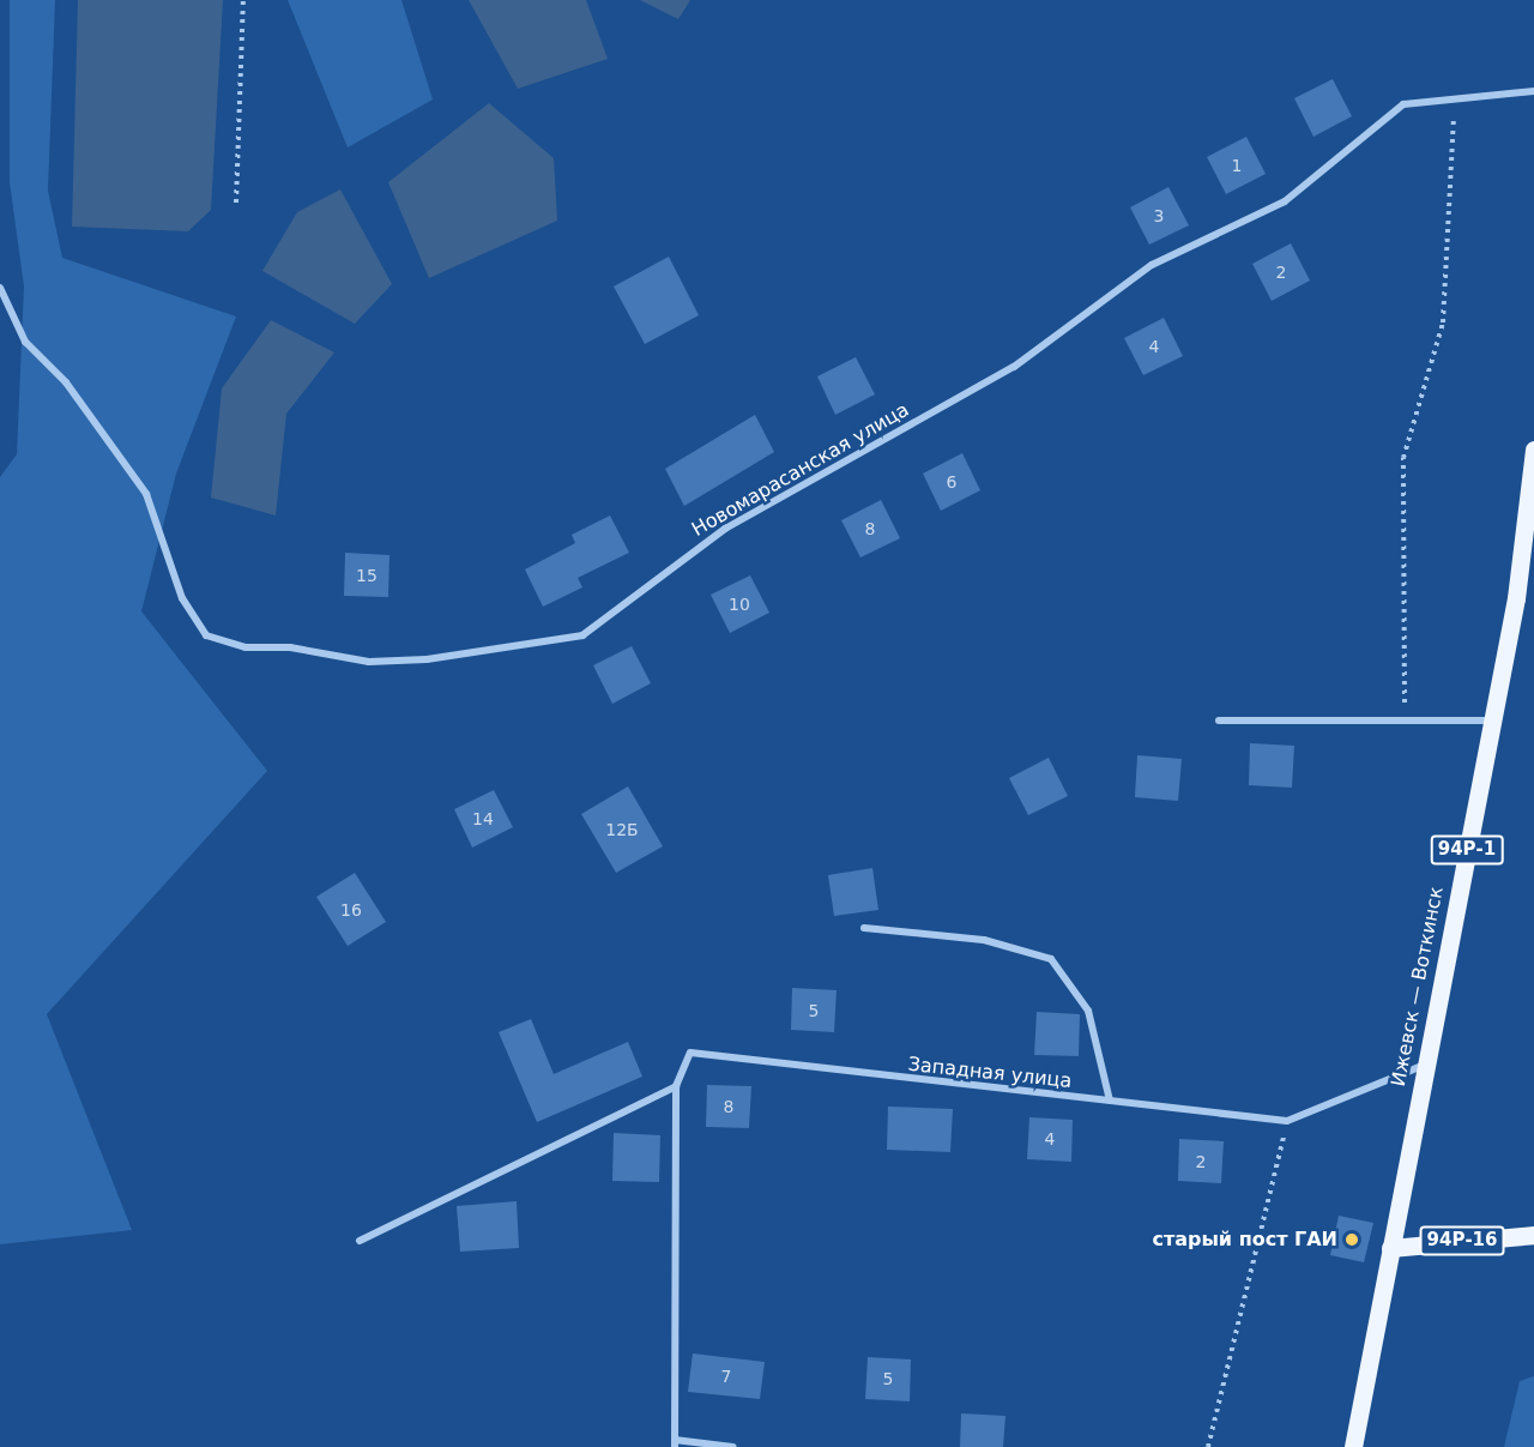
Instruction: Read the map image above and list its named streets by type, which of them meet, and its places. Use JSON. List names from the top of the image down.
{
  "streets": {
    "main road": ["94Р-1", "Ижевск — Воткинск", "94Р-16"],
    "street": ["Новомарасанская улица", "Западная улица"]
  },
  "crossings": [
    ["Ижевск — Воткинск", "94Р-16"]
  ],
  "places": ["старый пост ГАИ"],
  "house_numbers": [
    "1",
    "3",
    "2",
    "4",
    "6",
    "8",
    "15",
    "10",
    "14",
    "12Б",
    "16",
    "5",
    "8",
    "4",
    "2",
    "7",
    "5"
  ]
}
